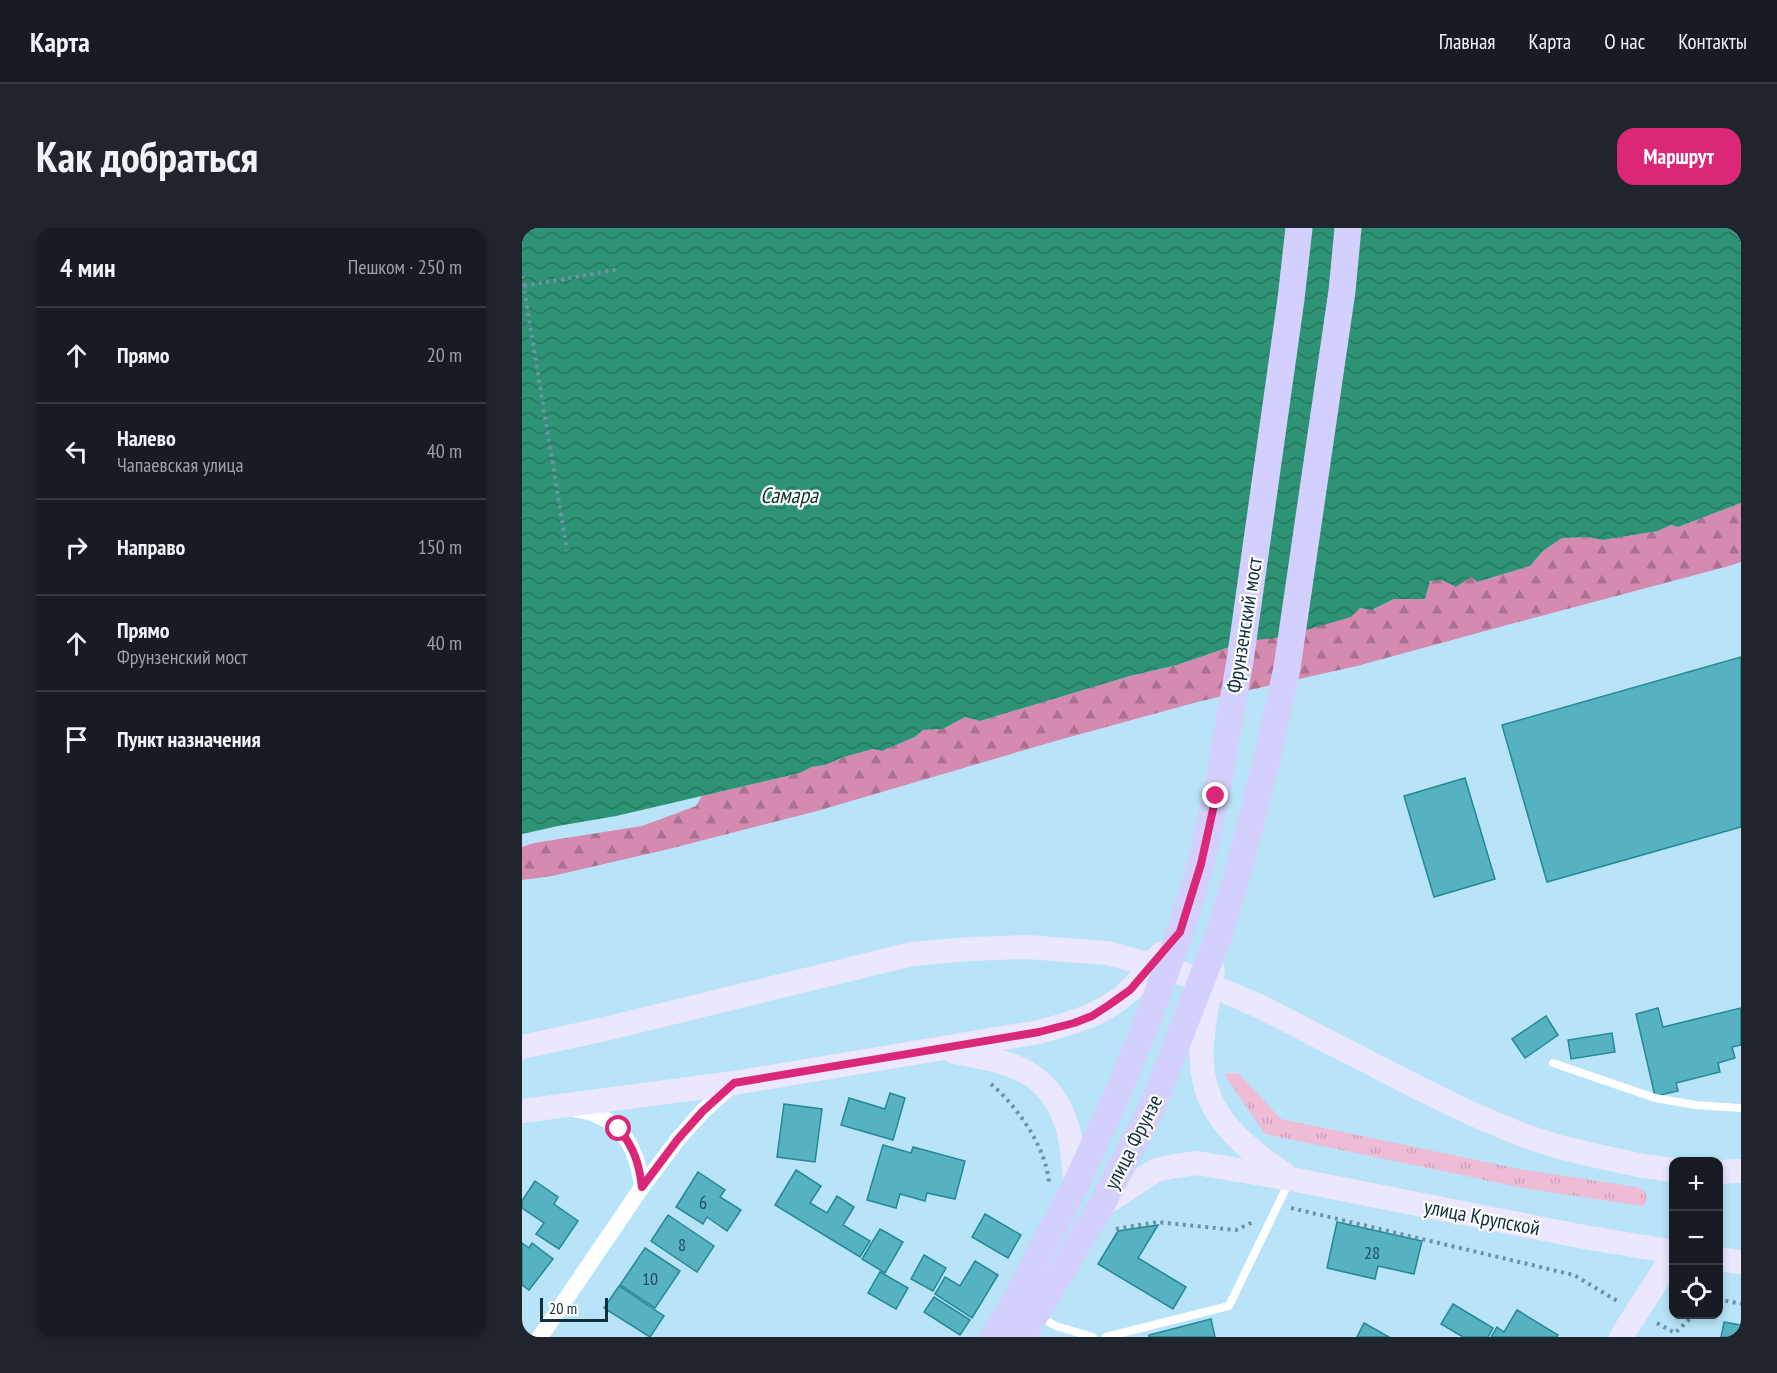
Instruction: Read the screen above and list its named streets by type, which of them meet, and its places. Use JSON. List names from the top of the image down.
{
  "streets": {
    "main road": ["Фрунзенский мост", "улица Фрунзе", "улица Крупской"]
  },
  "crossings": [
    ["Фрунзенский мост", "улица Фрунзе"],
    ["улица Фрунзе", "улица Крупской"]
  ],
  "water": ["Самара"],
  "house_numbers": [
    "6",
    "8",
    "28",
    "10"
  ],
  "scale_bar": "20 m",
  "page": {
    "header": "Карта",
    "nav": [
      "Главная",
      "Карта",
      "О нас",
      "Контакты"
    ],
    "buttons": "Маршрут",
    "title": "Как добраться",
    "heading": ["4 мин", "Пешком · 250 m"],
    "list": [
      ["Прямо", "20 m"],
      ["Налево", "Чапаевская улица", "40 m"],
      ["Направо", "150 m"],
      ["Прямо", "Фрунзенский мост", "40 m"],
      "Пункт назначения"
    ],
    "map_buttons": ["+", "−"],
    "scale": "20 m"
  }
}
